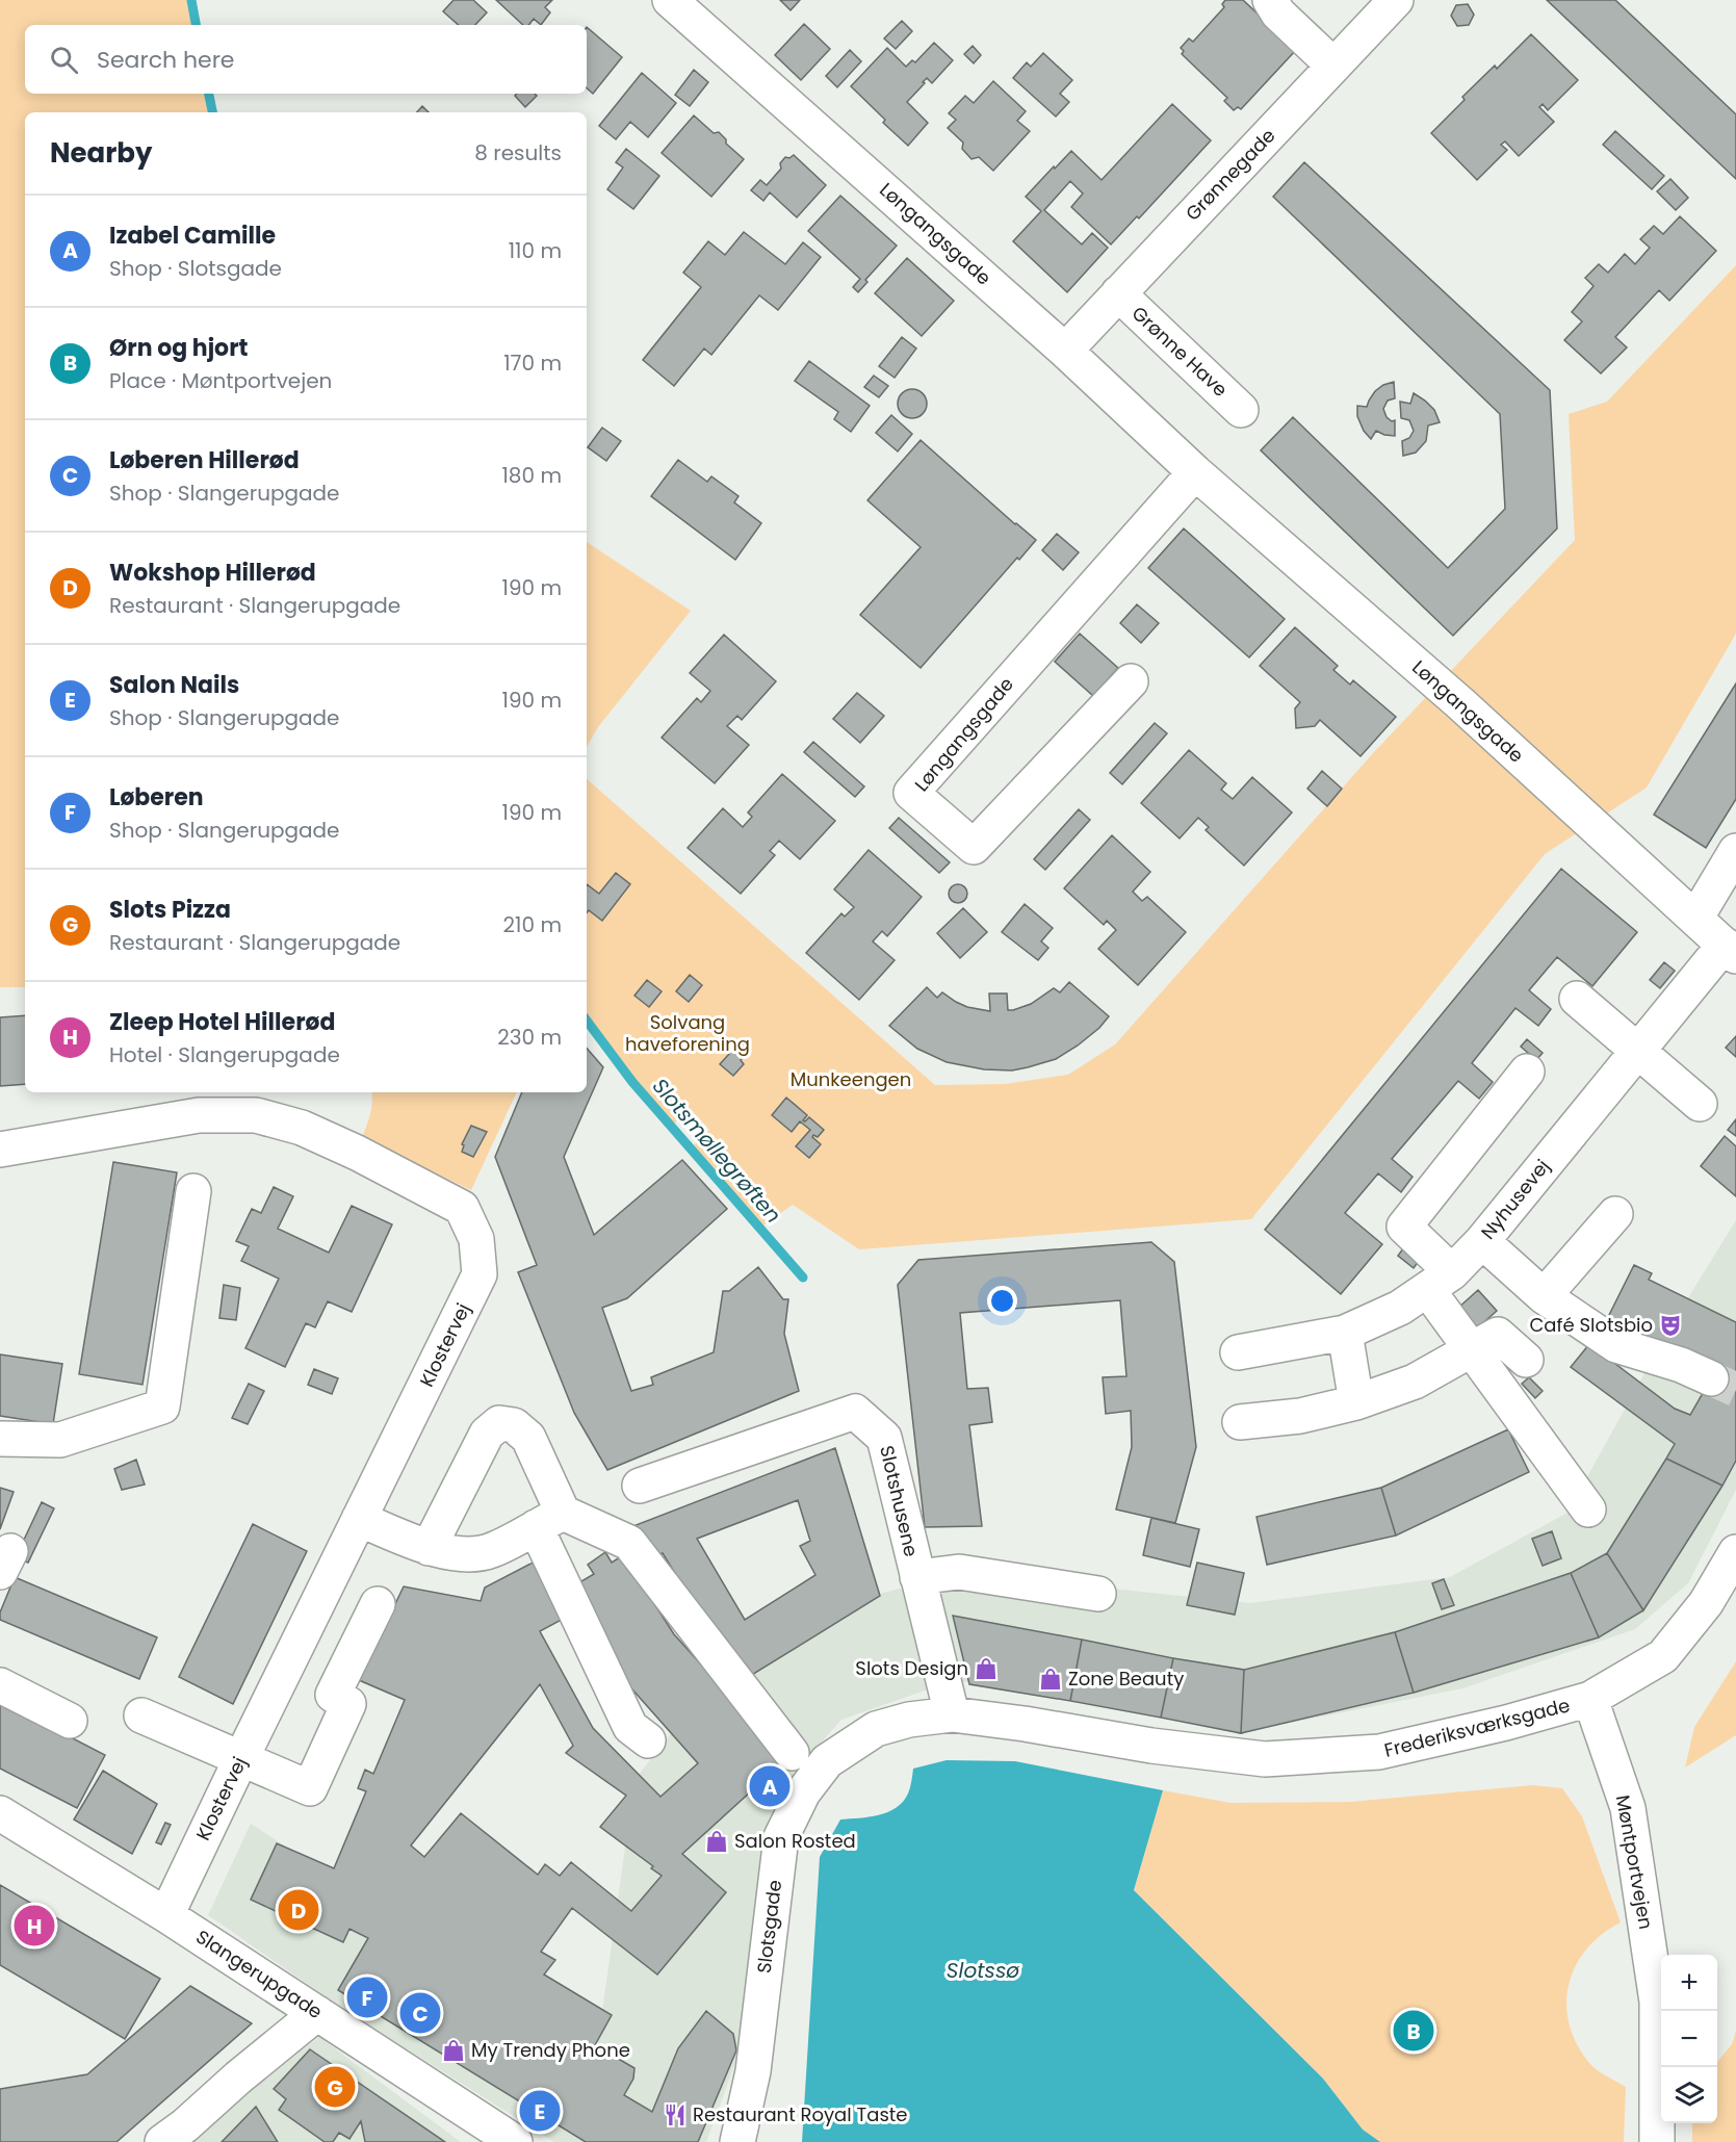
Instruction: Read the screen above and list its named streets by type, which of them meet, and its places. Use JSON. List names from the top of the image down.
{
  "streets": {
    "street": [
      "Grønnegade",
      "Løngangsgade",
      "Grønne Have",
      "Nyhusevej",
      "Klostervej",
      "Slotshusene",
      "Frederiksværksgade",
      "Møntportvejen",
      "Slotsgade",
      "Slangerupgade"
    ]
  },
  "crossings": [
    ["Grønnegade", "Løngangsgade"],
    ["Grønnegade", "Grønne Have"],
    ["Løngangsgade", "Nyhusevej"],
    ["Klostervej", "Slangerupgade"],
    ["Slotshusene", "Slotsgade"],
    ["Frederiksværksgade", "Møntportvejen"],
    ["Frederiksværksgade", "Slotsgade"]
  ],
  "water": ["Slotsmøllegrøften", "Slotssø"],
  "parks": ["Solvang haveforening", "Munkeengen"],
  "places": {
    "theatre": ["Café Slotsbio"],
    "shop": [
      "Slots Design",
      "Zone Beauty",
      "Salon Rosted",
      "My Trendy Phone"
    ],
    "restaurant": ["Restaurant Royal Taste"]
  },
  "page": {
    "search": "Search here",
    "heading": ["Nearby", "8 results"],
    "list": [
      {
        "mark": "A",
        "name": "Izabel Camille",
        "note": "Shop · Slotsgade",
        "value": "110 m"
      },
      {
        "mark": "B",
        "name": "Ørn og hjort",
        "note": "Place · Møntportvejen",
        "value": "170 m"
      },
      {
        "mark": "C",
        "name": "Løberen Hillerød",
        "note": "Shop · Slangerupgade",
        "value": "180 m"
      },
      {
        "mark": "D",
        "name": "Wokshop Hillerød",
        "note": "Restaurant · Slangerupgade",
        "value": "190 m"
      },
      {
        "mark": "E",
        "name": "Salon Nails",
        "note": "Shop · Slangerupgade",
        "value": "190 m"
      },
      {
        "mark": "F",
        "name": "Løberen",
        "note": "Shop · Slangerupgade",
        "value": "190 m"
      },
      {
        "mark": "G",
        "name": "Slots Pizza",
        "note": "Restaurant · Slangerupgade",
        "value": "210 m"
      },
      {
        "mark": "H",
        "name": "Zleep Hotel Hillerød",
        "note": "Hotel · Slangerupgade",
        "value": "230 m"
      }
    ],
    "pins": [
      "A",
      "D",
      "H",
      "F",
      "C",
      "B",
      "G",
      "E"
    ],
    "map_buttons": ["+", "−"]
  }
}
